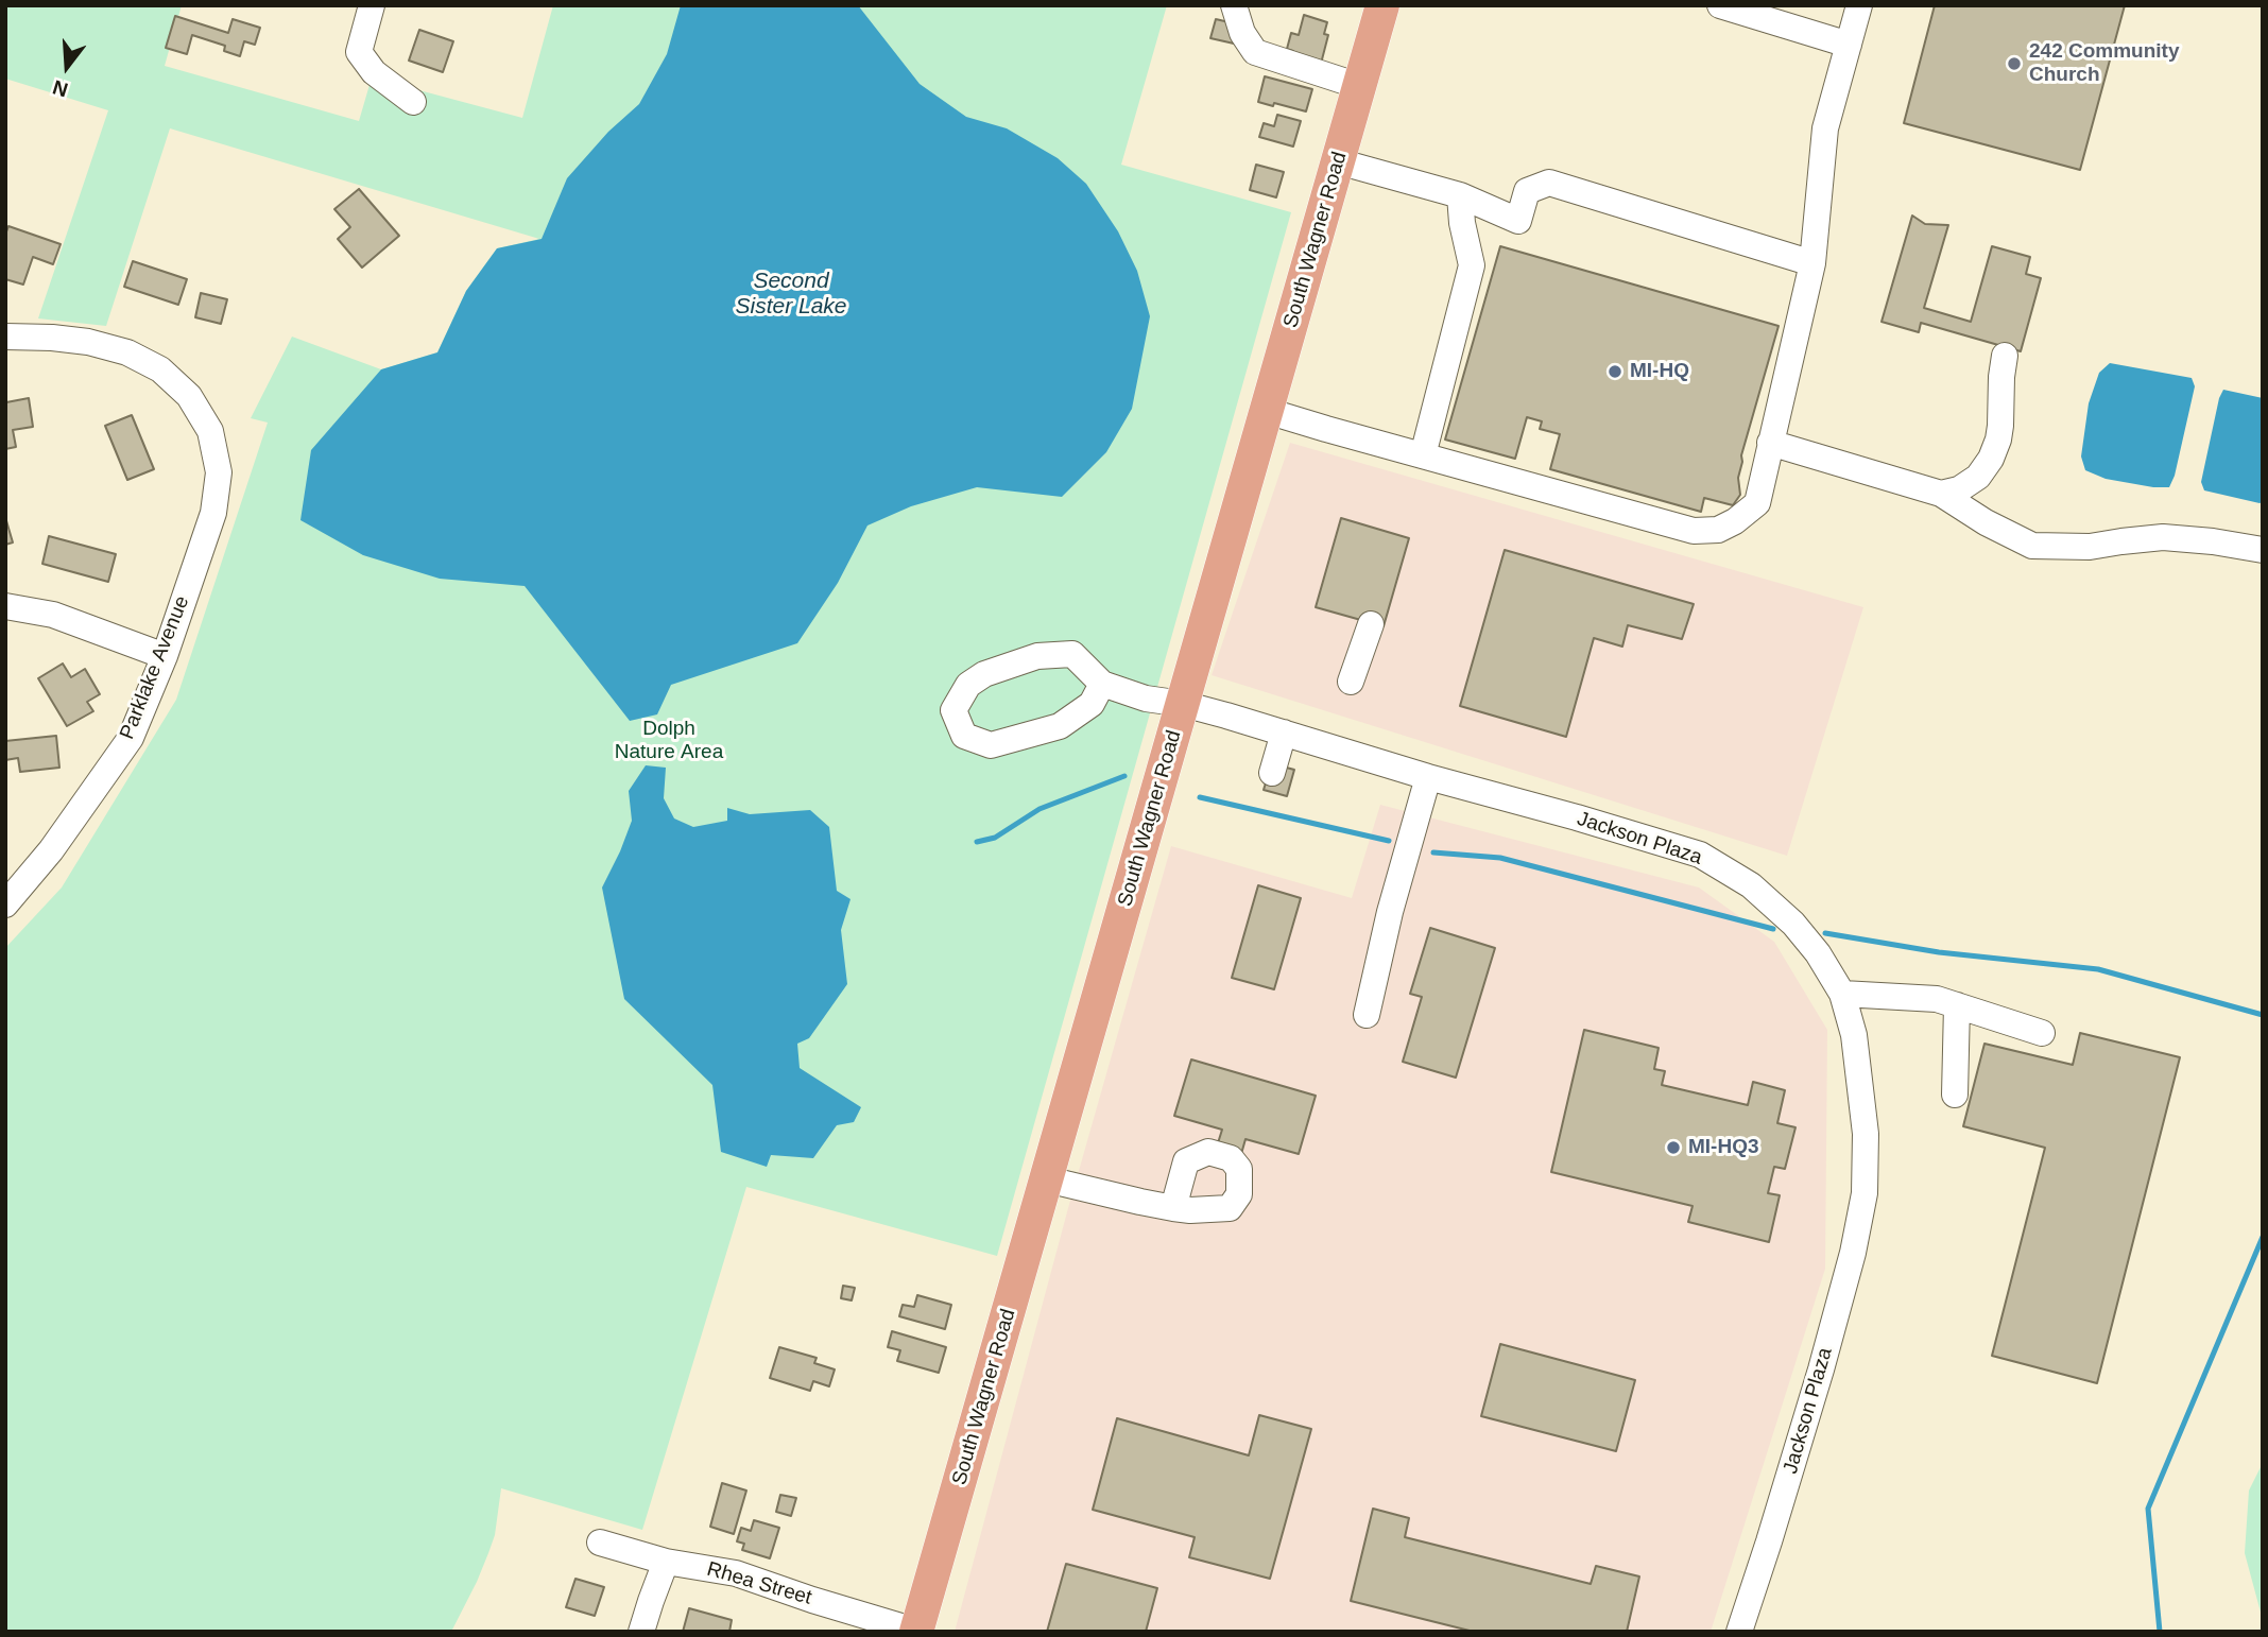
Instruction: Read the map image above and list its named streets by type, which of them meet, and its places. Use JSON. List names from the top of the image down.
{
  "streets": {
    "main road": ["South Wagner Road"],
    "street": ["Parklake Avenue", "Jackson Plaza", "Rhea Street"]
  },
  "crossings": [
    ["South Wagner Road", "Jackson Plaza"],
    ["South Wagner Road", "Rhea Street"]
  ],
  "water": ["Second Sister Lake"],
  "parks": ["Dolph Nature Area"],
  "places": ["242 Community Church", "MI-HQ", "MI-HQ3"],
  "north": "bottom"
}
